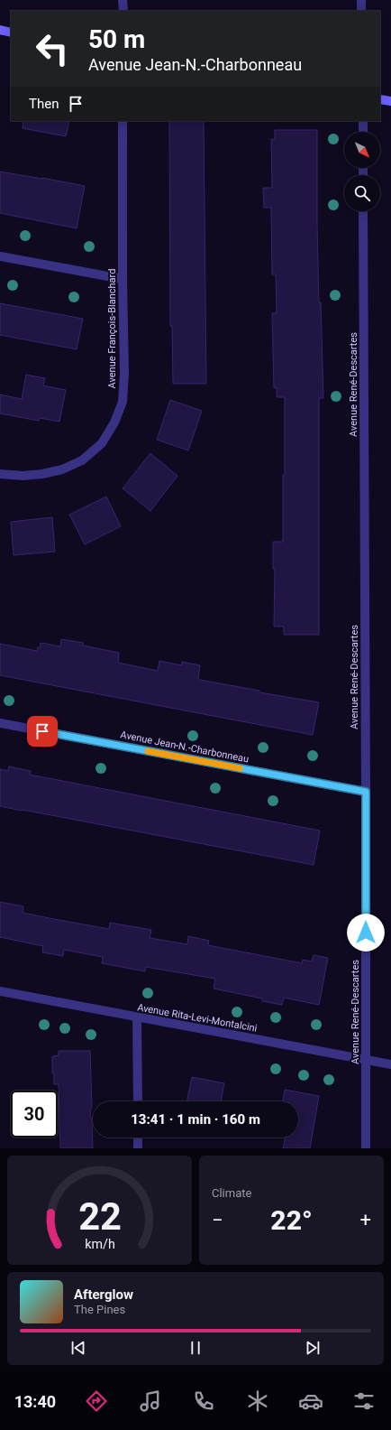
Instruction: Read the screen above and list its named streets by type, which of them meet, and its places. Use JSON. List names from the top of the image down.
{
  "streets": {
    "street": [
      "Avenue François-Blanchard",
      "Avenue René-Descartes",
      "Avenue Jean-N.-Charbonneau",
      "Avenue Rita-Levi-Montalcini"
    ]
  },
  "crossings": [
    ["Avenue René-Descartes", "Avenue Jean-N.-Charbonneau"],
    ["Avenue René-Descartes", "Avenue Rita-Levi-Montalcini"]
  ],
  "north": "bottom right",
  "page": {
    "turn": ["50 m", "Avenue Jean-N.-Charbonneau"],
    "then": "Then",
    "limit": "30",
    "trip": "13:41 · 1 min · 160 m",
    "tile": "Climate",
    "heat": ["−", "22°", "+"],
    "song": ["Afterglow", "The Pines"],
    "tabs": "13:40",
    "gauge": ["22", "km/h"]
  }
}
